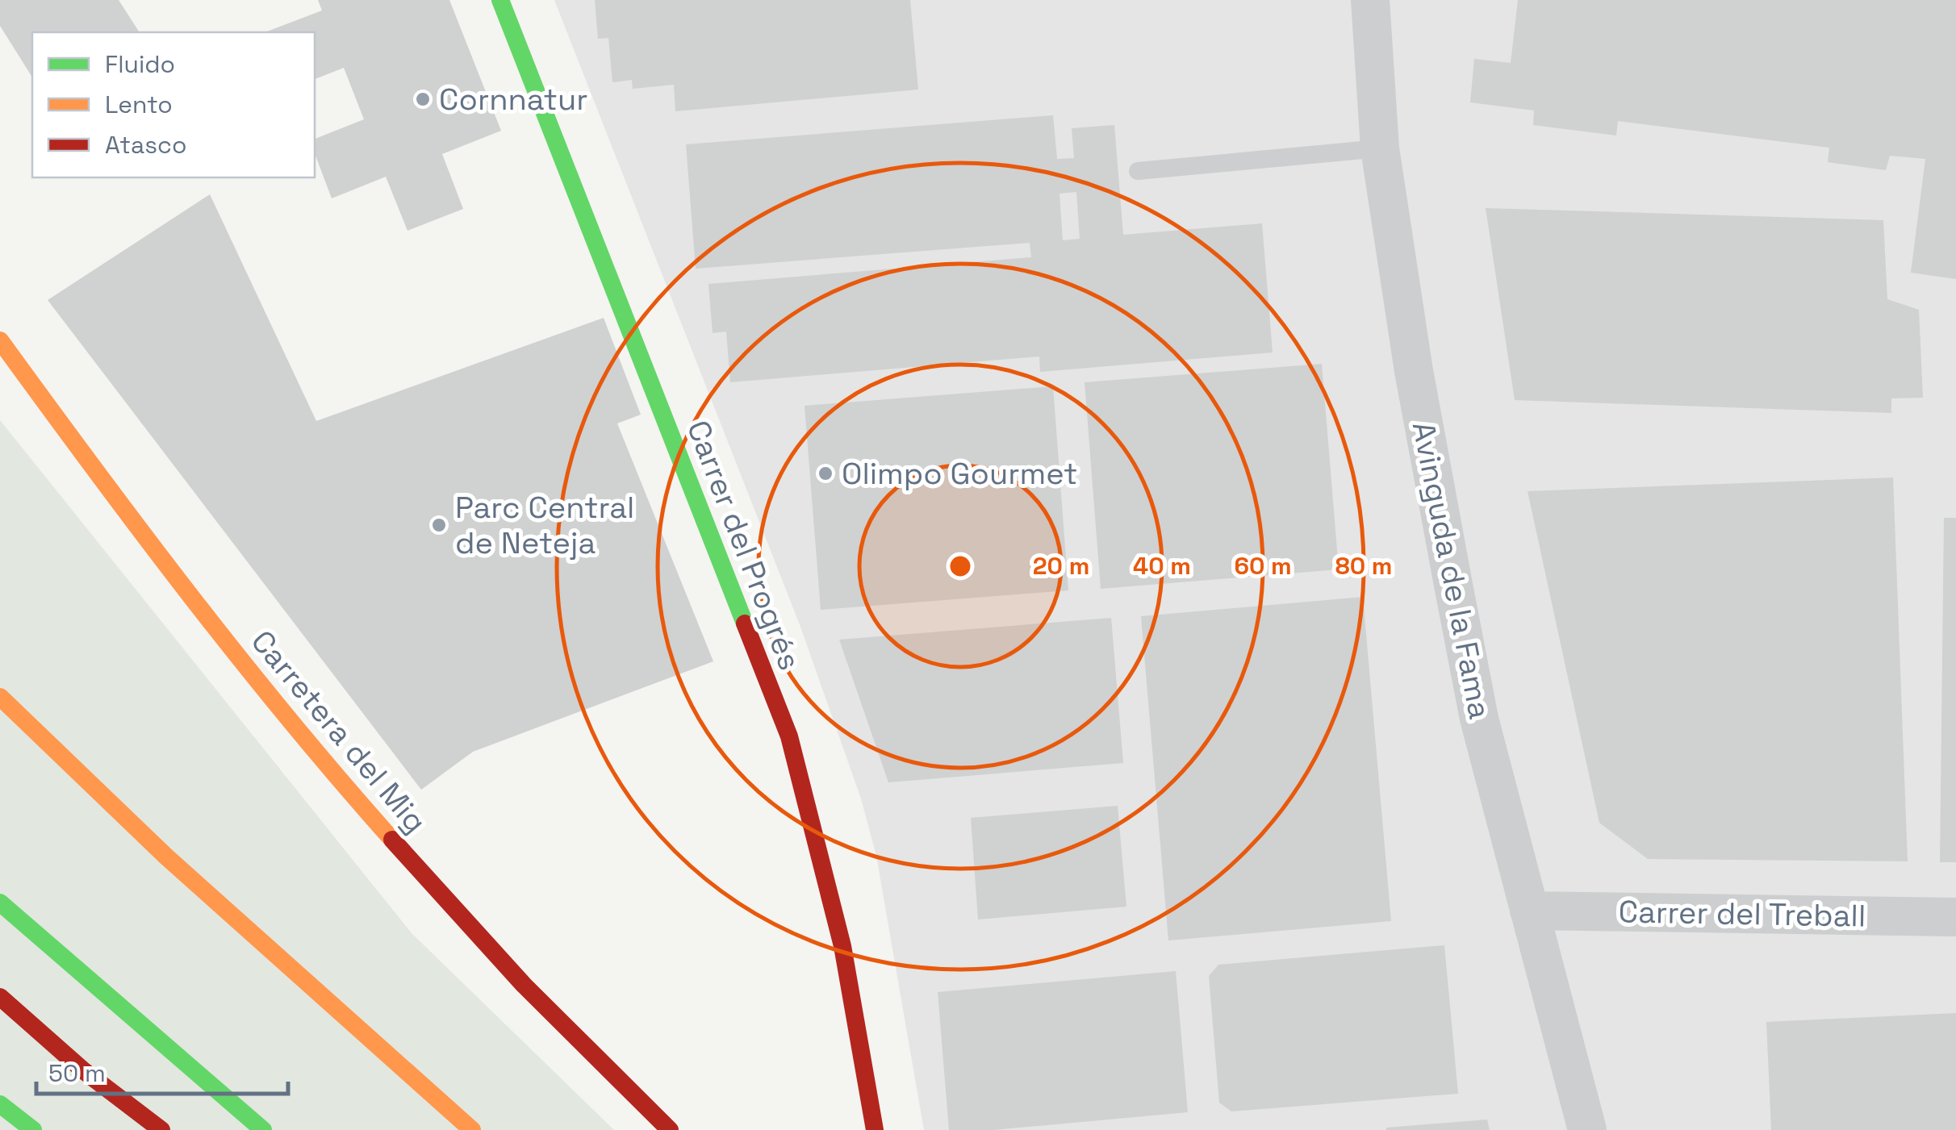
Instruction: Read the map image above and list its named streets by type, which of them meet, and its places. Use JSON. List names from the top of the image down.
{
  "streets": {
    "main road": ["Carrer del Progrés", "Carretera del Mig"],
    "street": ["Avinguda de la Fama", "Carrer del Treball"]
  },
  "crossings": [
    ["Avinguda de la Fama", "Carrer del Treball"]
  ],
  "places": ["Cornnatur", "Olimpo Gourmet", "Parc Central de Neteja"],
  "legend": ["Fluido", "Lento", "Atasco"],
  "scale_bar": "50 m",
  "rings": [
    "20 m",
    "40 m",
    "60 m",
    "80 m"
  ]
}
